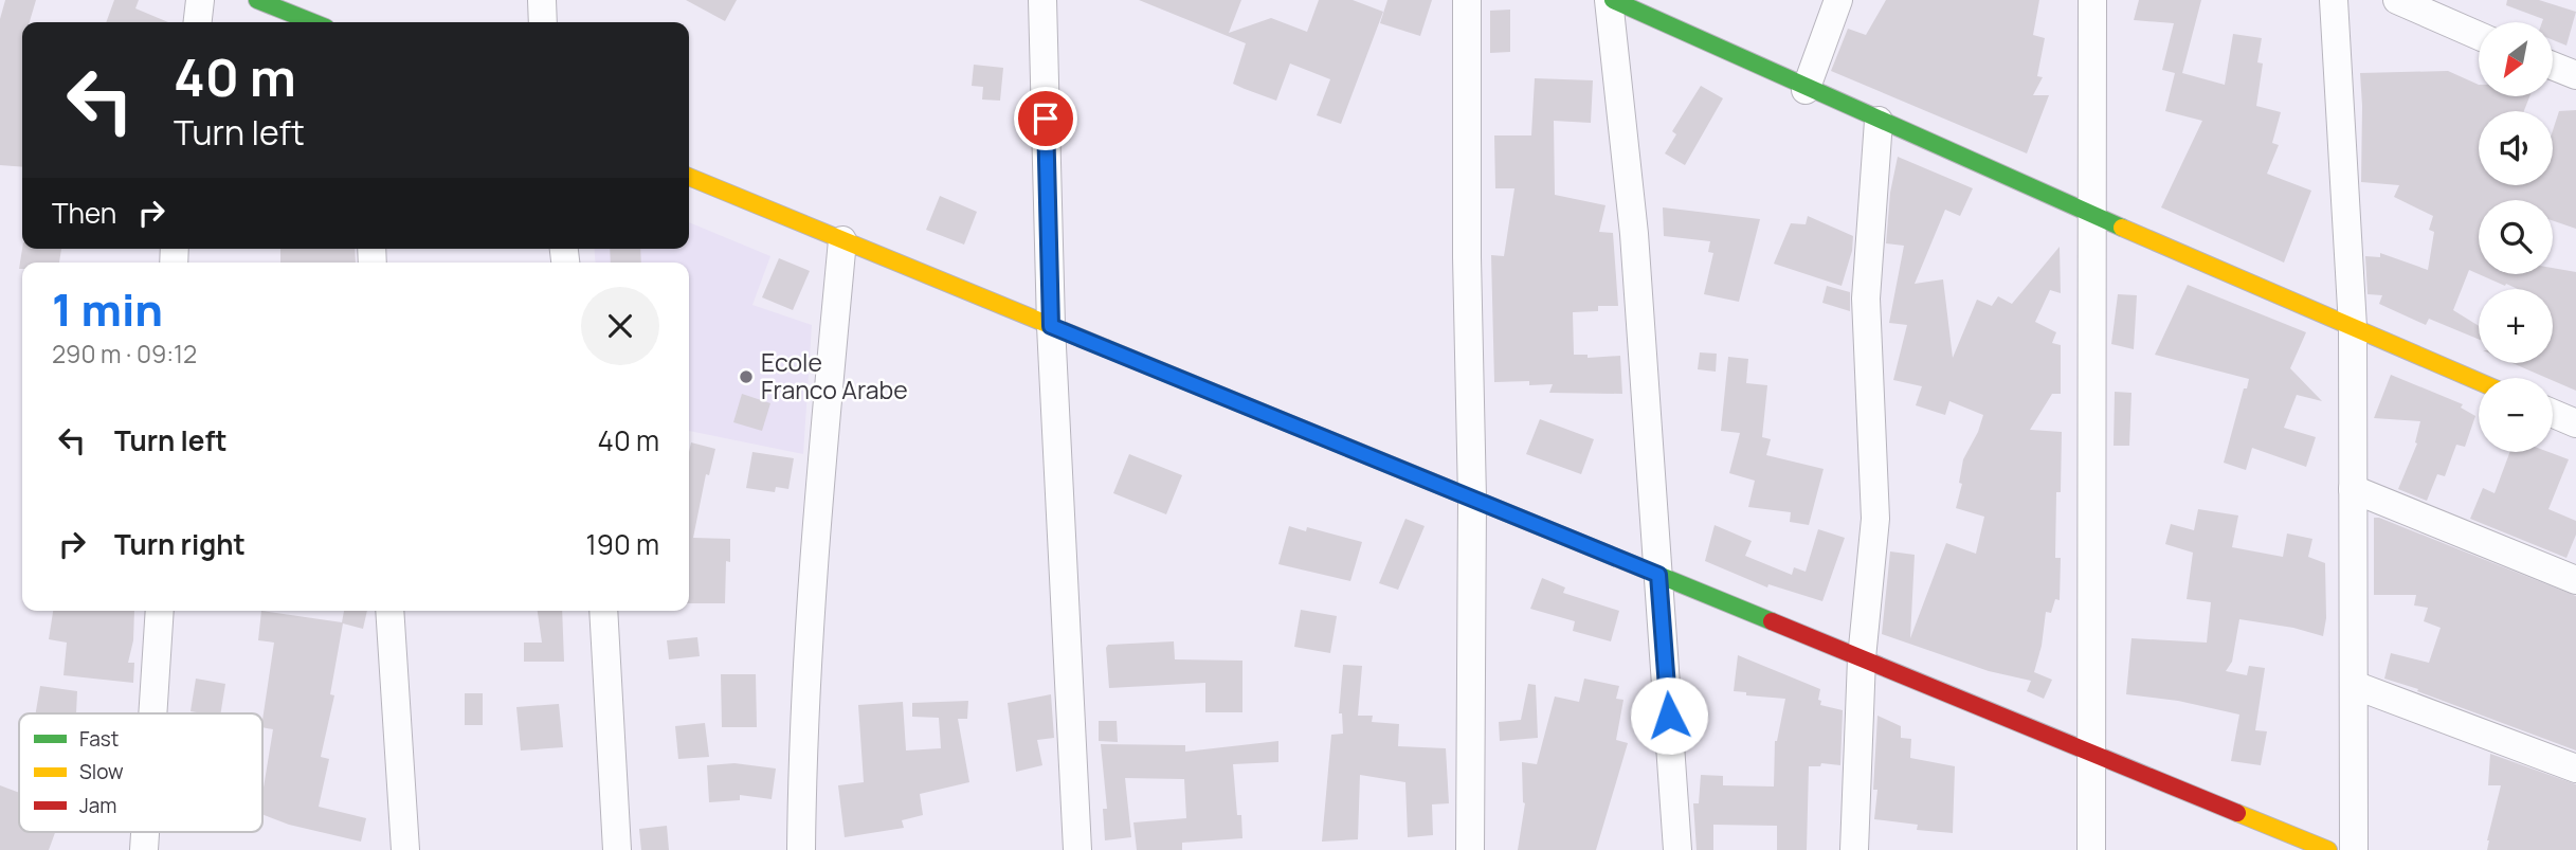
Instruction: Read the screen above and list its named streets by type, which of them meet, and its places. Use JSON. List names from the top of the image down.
{
  "places": ["Ecole Franco Arabe"],
  "legend": ["Fast", "Slow", "Jam"],
  "north": "bottom left",
  "page": {
    "map_buttons": ["+", "−"],
    "turn": ["40 m", "Turn left"],
    "then": "Then",
    "heading": ["1 min", "290 m · 09:12"],
    "list": [
      {
        "name": "Turn left",
        "value": "40 m"
      },
      {
        "name": "Turn right",
        "value": "190 m"
      }
    ]
  }
}
